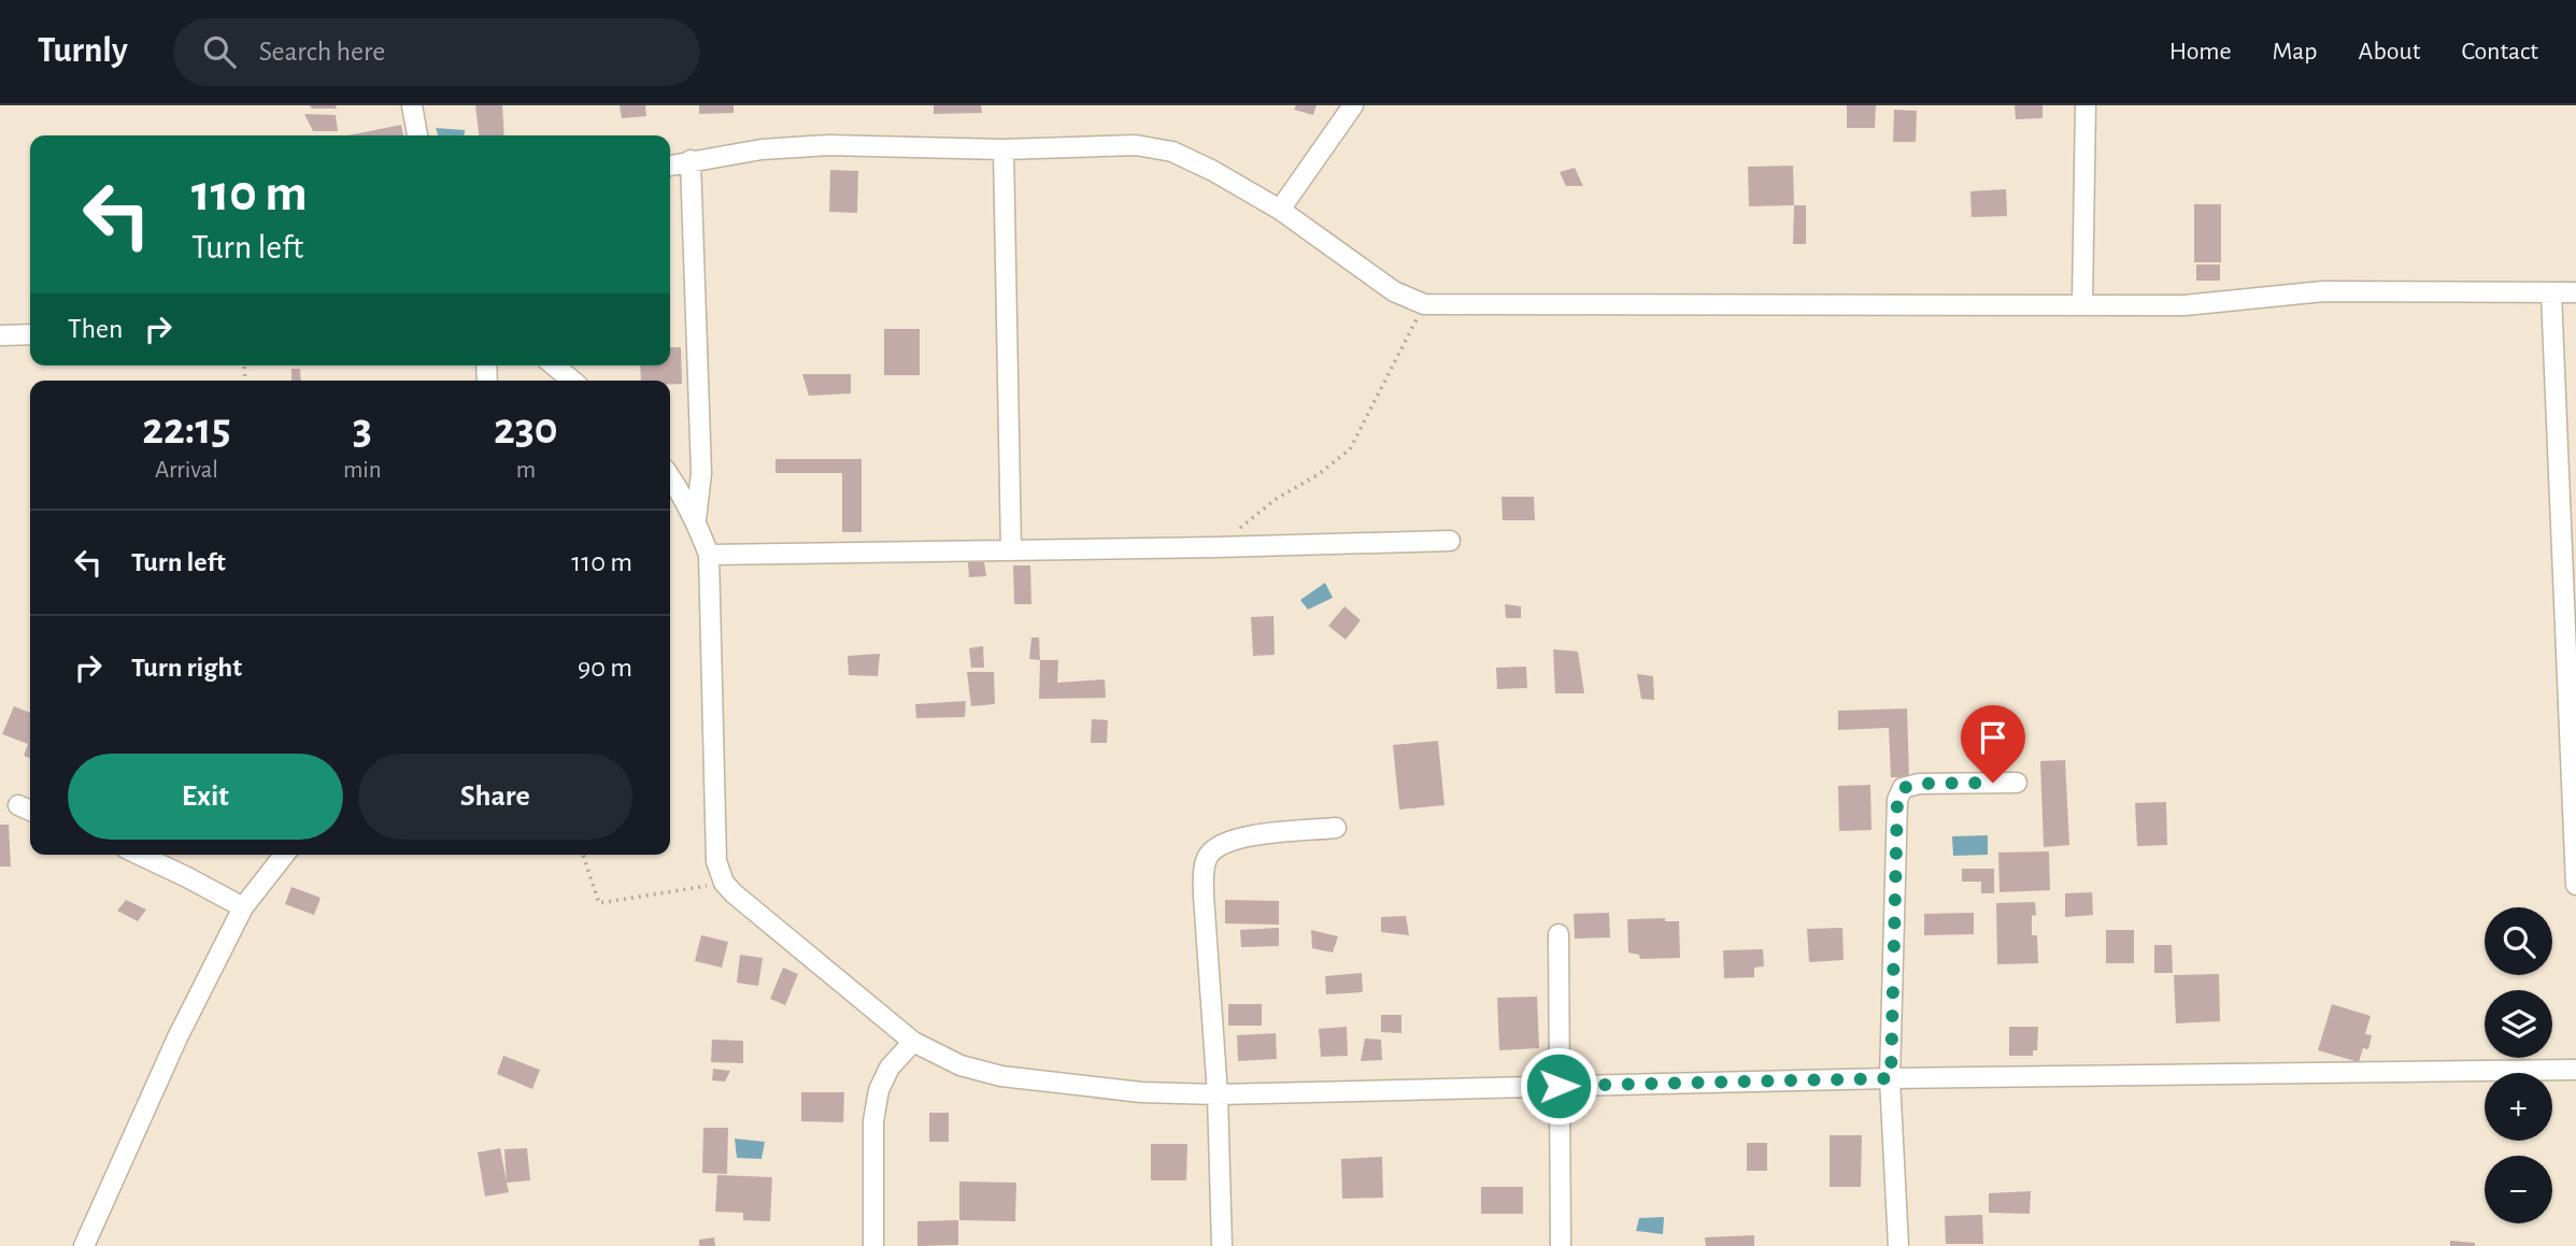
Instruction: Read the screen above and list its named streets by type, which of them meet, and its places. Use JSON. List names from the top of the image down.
{
  "page": {
    "header": "Turnly",
    "search": "Search here",
    "nav": [
      "Home",
      "Map",
      "About",
      "Contact"
    ],
    "turn": ["110 m", "Turn left"],
    "then": "Then",
    "eta": [
      "22:15",
      "Arrival",
      "3",
      "min",
      "230",
      "m"
    ],
    "list": [
      {
        "name": "Turn left",
        "value": "110 m"
      },
      {
        "name": "Turn right",
        "value": "90 m"
      }
    ],
    "buttons": ["Exit", "Share"],
    "map_buttons": ["+", "−"]
  }
}
